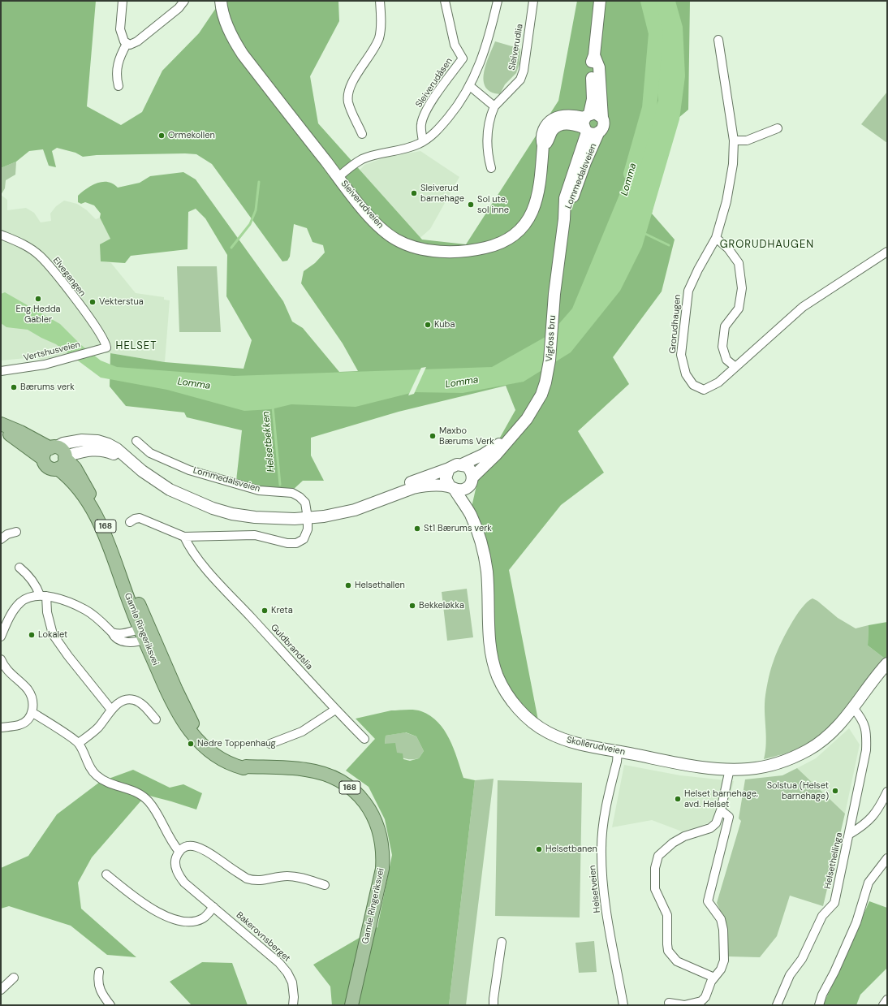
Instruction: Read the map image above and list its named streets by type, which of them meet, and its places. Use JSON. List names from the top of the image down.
{
  "streets": {
    "main road": [
      "Lommedalsveien",
      "Sleiverudveien",
      "Vigfoss bru",
      "168",
      "Gamle Ringeriksvei",
      "Skollerudveien"
    ],
    "street": [
      "Sleiverudlia",
      "Sleiverudåsen",
      "Elvegangen",
      "Grorudhaugen",
      "Vertshusveien",
      "Guldbrandslia",
      "Helsethellinga",
      "Helsetveien",
      "Bakerovnsberget"
    ]
  },
  "crossings": [
    ["Lommedalsveien", "Sleiverudveien"],
    ["Lommedalsveien", "Vigfoss bru"],
    ["Elvegangen", "Vertshusveien"],
    ["168", "Gamle Ringeriksvei"],
    ["Skollerudveien", "Helsethellinga"],
    ["Skollerudveien", "Helsetveien"]
  ],
  "districts": ["GRORUDHAUGEN", "HELSET"],
  "water": ["Lomma", "Helsetbekken"],
  "places": [
    "Ormekollen",
    "Sleiverud barnehage",
    "Sol ute, sol inne",
    "Eng Hedda Gabler",
    "Vekterstua",
    "Kuba",
    "Bærums verk",
    "Maxbo Bærums Verk",
    "St1 Bærums verk",
    "Helsethallen",
    "Bekkeløkka",
    "Kreta",
    "Lokalet",
    "Nedre Toppenhaug",
    "Solstua (Helset barnehage)",
    "Helset barnehage, avd. Helset",
    "Helsetbanen"
  ]
}
